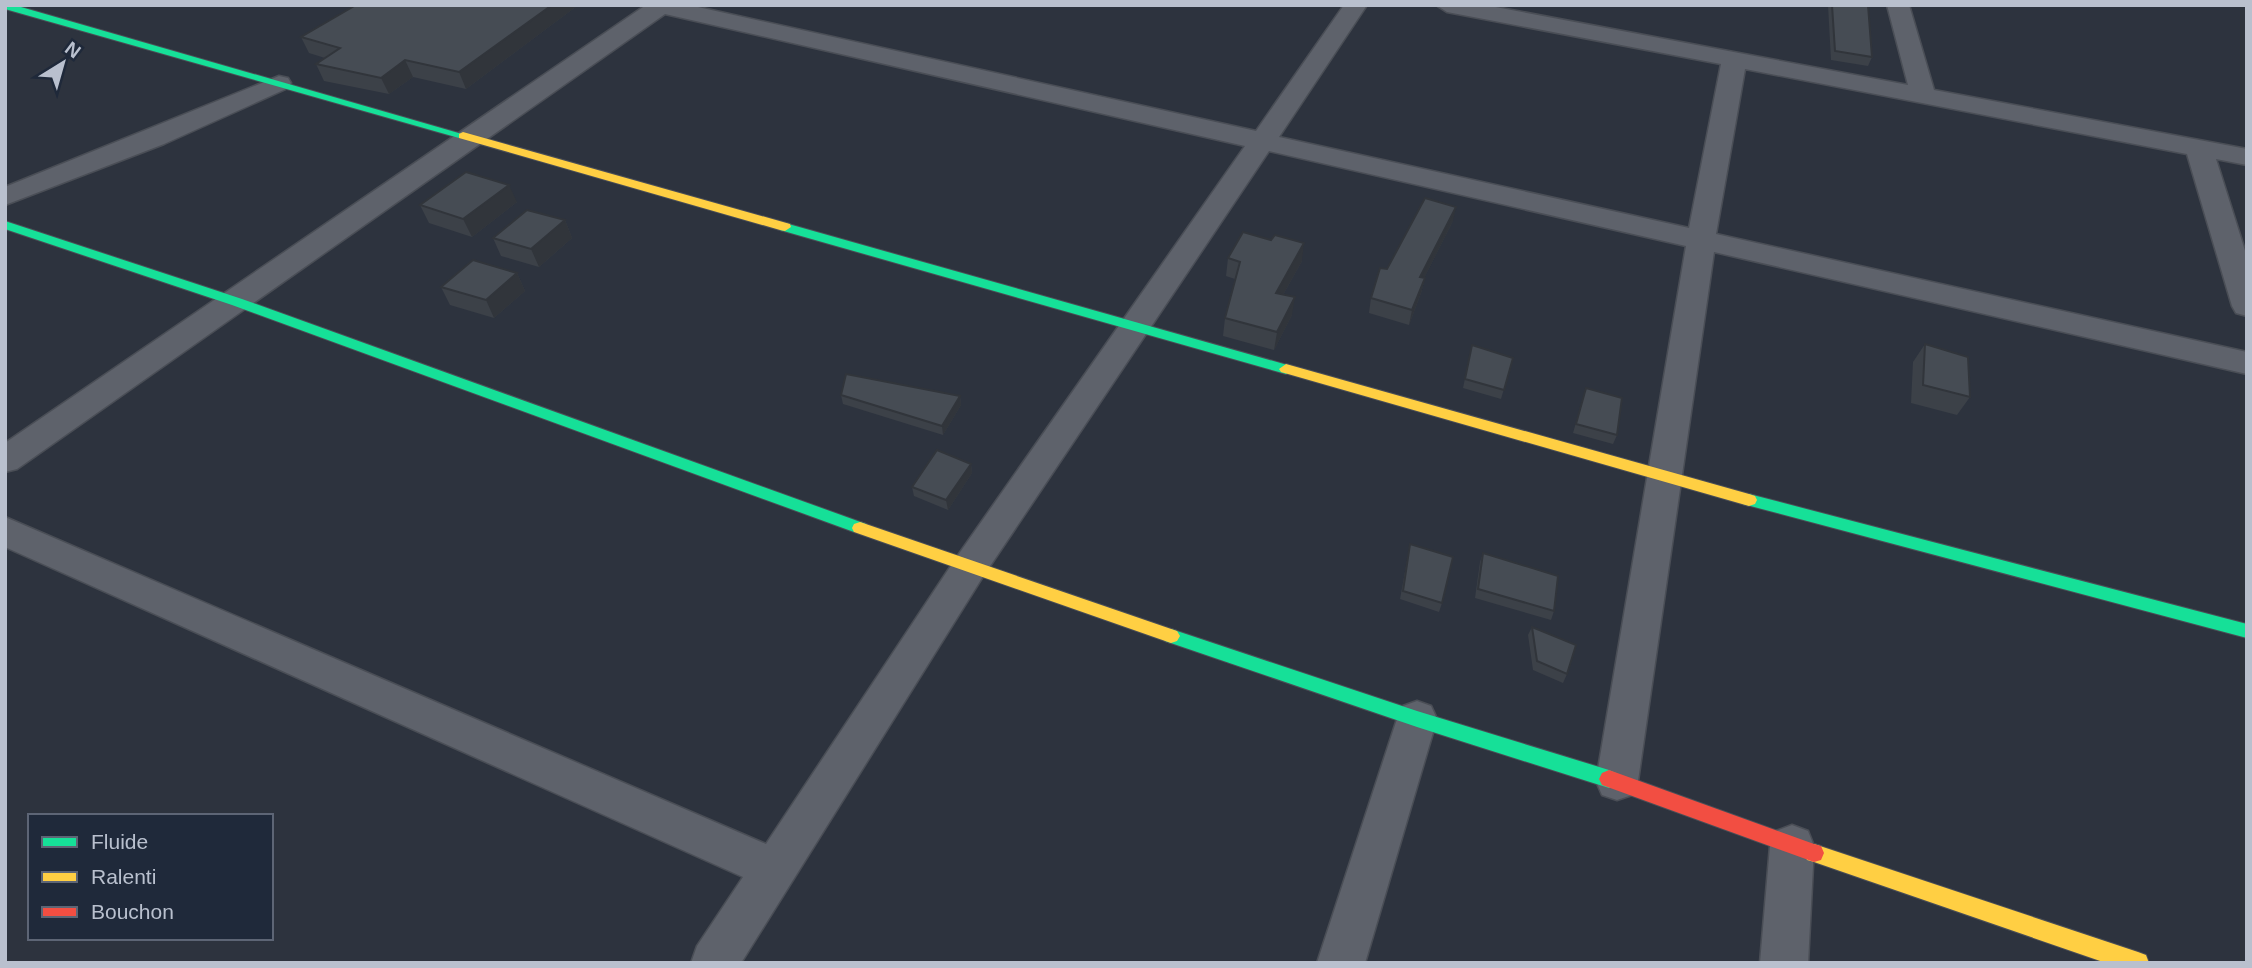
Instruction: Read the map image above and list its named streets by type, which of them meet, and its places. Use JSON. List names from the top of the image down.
{
  "legend": ["Fluide", "Ralenti", "Bouchon"],
  "north": "top right"
}
